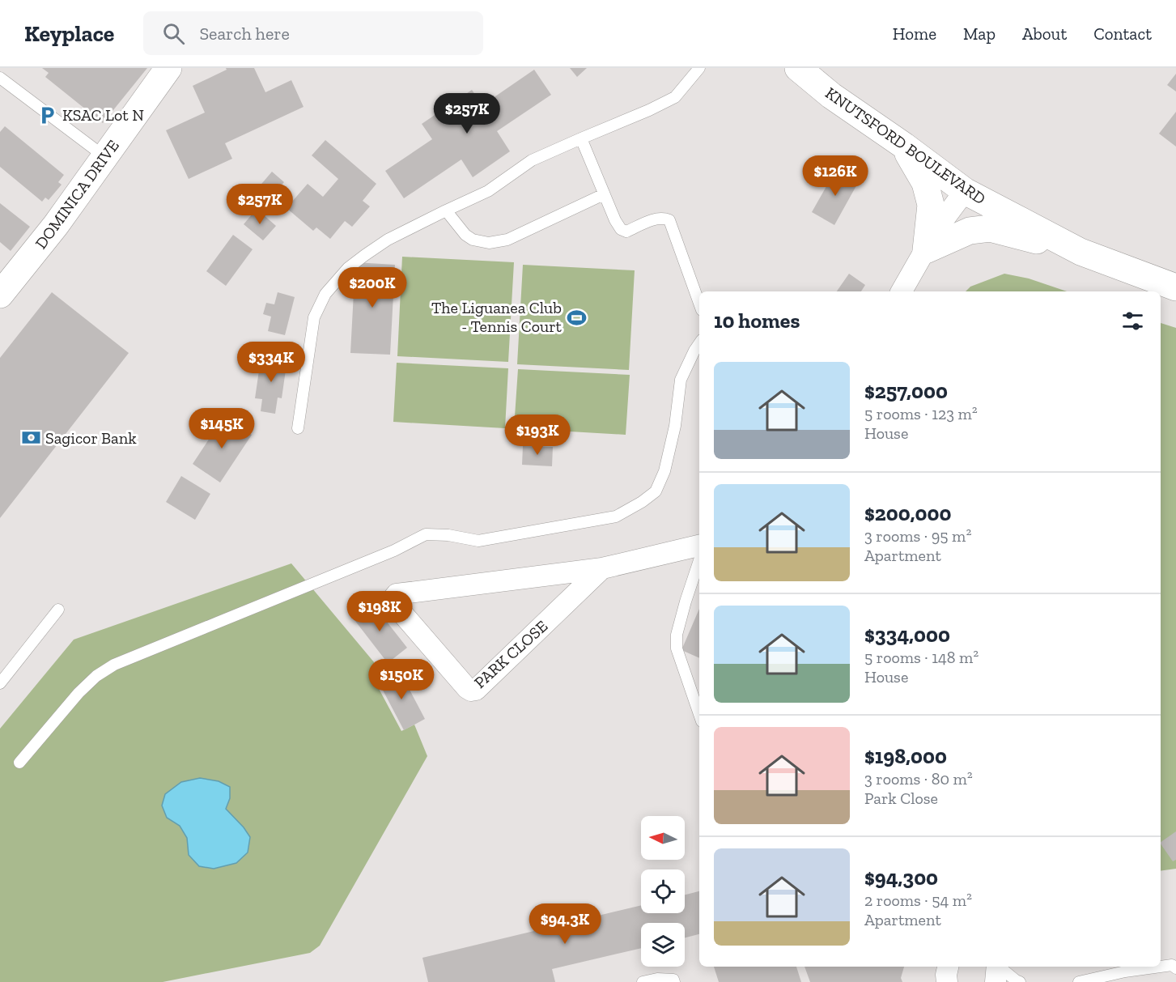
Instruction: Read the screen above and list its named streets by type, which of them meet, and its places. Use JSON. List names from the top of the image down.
{
  "streets": {
    "main road": ["KNUTSFORD BOULEVARD", "DOMINICA DRIVE"],
    "street": ["PARK CLOSE"]
  },
  "places": {
    "parking": ["KSAC Lot N"],
    "sports": ["The Liguanea Club - Tennis Court"],
    "bank": ["Sagicor Bank"]
  },
  "north": "left",
  "page": {
    "header": "Keyplace",
    "search": "Search here",
    "nav": [
      "Home",
      "Map",
      "About",
      "Contact"
    ],
    "price": [
      "$257K",
      "$126K",
      "$257K",
      "$200K",
      "$334K",
      "$145K",
      "$193K",
      "$198K",
      "$150K",
      "$94.3K"
    ],
    "heading": "10 homes",
    "list": [
      {
        "name": "$257,000",
        "note": "5 rooms · 123 m² · House"
      },
      {
        "name": "$200,000",
        "note": "3 rooms · 95 m² · Apartment"
      },
      {
        "name": "$334,000",
        "note": "5 rooms · 148 m² · House"
      },
      {
        "name": "$198,000",
        "note": "3 rooms · 80 m² · Park Close"
      },
      {
        "name": "$94,300",
        "note": "2 rooms · 54 m² · Apartment"
      }
    ]
  }
}
